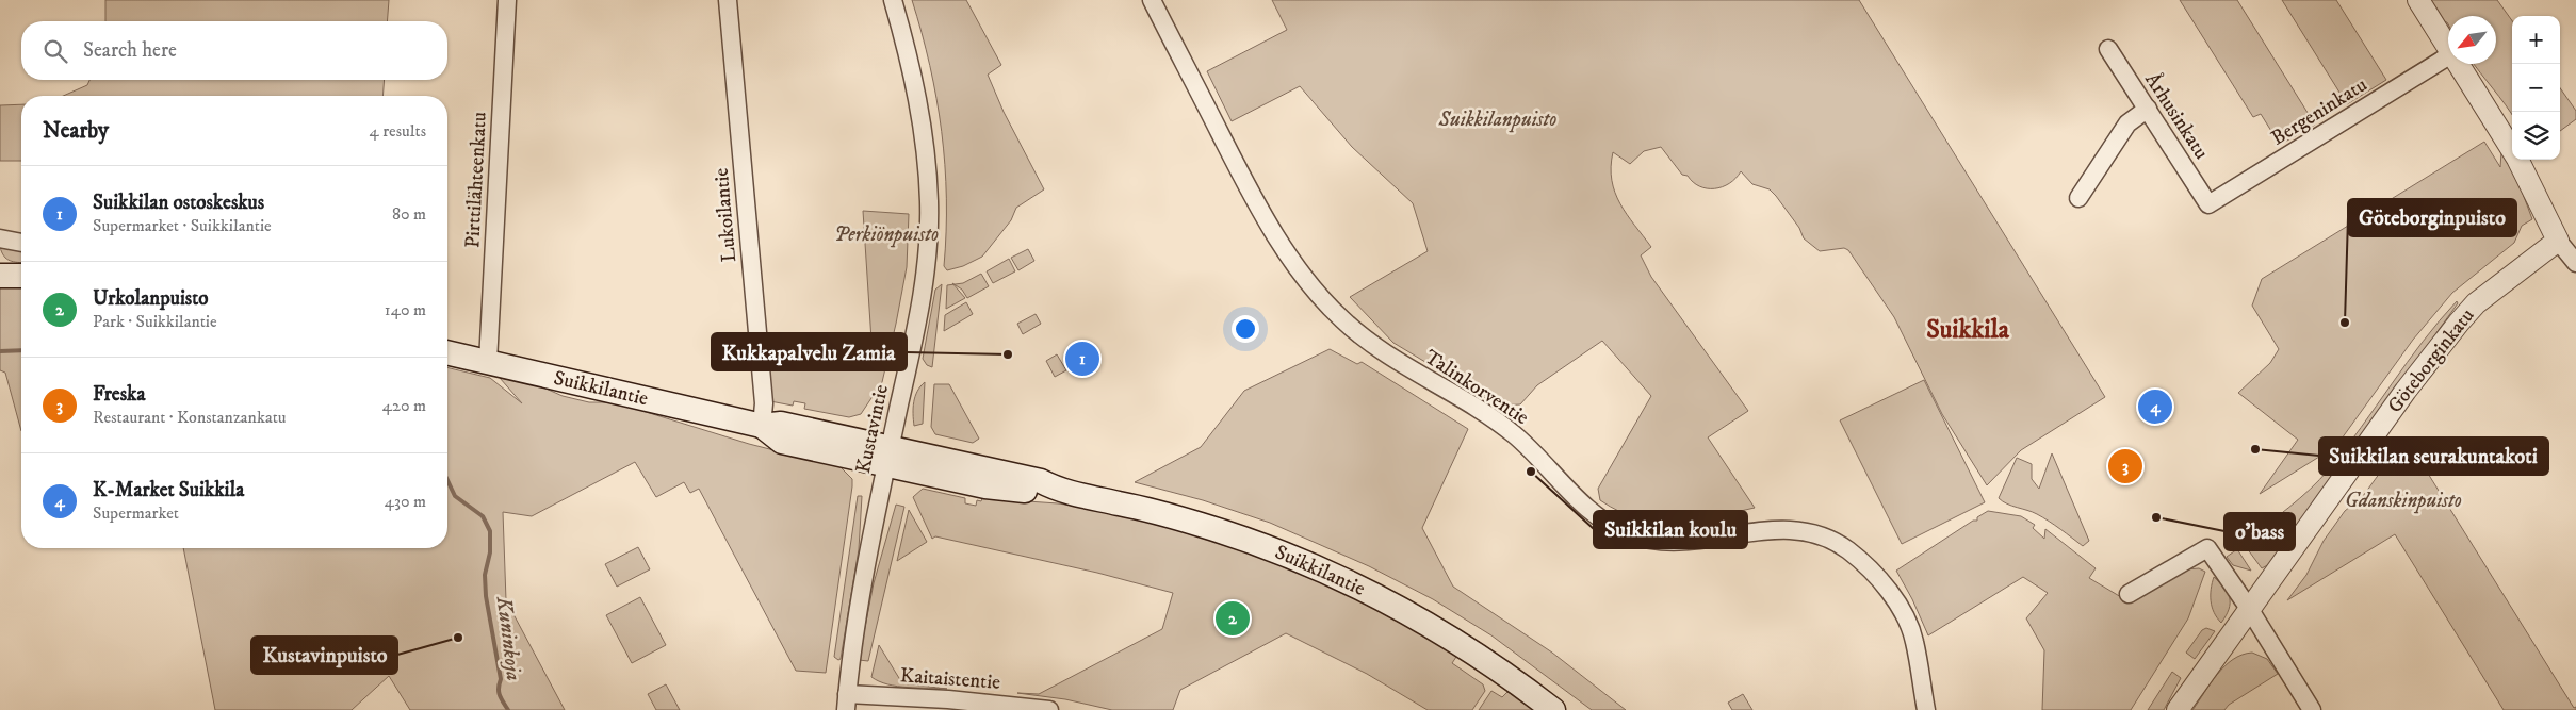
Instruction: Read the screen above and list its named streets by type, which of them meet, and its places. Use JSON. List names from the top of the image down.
{
  "streets": {
    "main road": ["Suikkilantie"],
    "street": [
      "Bergeninkatu",
      "Århusinkatu",
      "Pirttilähteenkatu",
      "Lukoilantie",
      "Göteborginkatu",
      "Talinkorventie",
      "Kustavintie",
      "Kaitaistentie"
    ]
  },
  "crossings": [
    ["Bergeninkatu", "Århusinkatu"],
    ["Pirttilähteenkatu", "Suikkilantie"],
    ["Lukoilantie", "Suikkilantie"],
    ["Suikkilantie", "Kustavintie"],
    ["Kustavintie", "Kaitaistentie"]
  ],
  "districts": ["Suikkila"],
  "water": ["Kuninkoja"],
  "parks": ["Suikkilanpuisto", "Perkiönpuisto", "Gdanskinpuisto"],
  "places": [
    "Göteborginpuisto",
    "Kukkapalvelu Zamia",
    "Suikkilan seurakuntakoti",
    "Suikkilan koulu",
    "o'bass",
    "Kustavinpuisto"
  ],
  "north": "bottom left",
  "page": {
    "map_buttons": ["+", "−"],
    "search": "Search here",
    "heading": ["Nearby", "4 results"],
    "list": [
      {
        "mark": "1",
        "name": "Suikkilan ostoskeskus",
        "note": "Supermarket · Suikkilantie",
        "value": "80 m"
      },
      {
        "mark": "2",
        "name": "Urkolanpuisto",
        "note": "Park · Suikkilantie",
        "value": "140 m"
      },
      {
        "mark": "3",
        "name": "Freska",
        "note": "Restaurant · Konstanzankatu",
        "value": "420 m"
      },
      {
        "mark": "4",
        "name": "K-Market Suikkila",
        "note": "Supermarket",
        "value": "430 m"
      }
    ],
    "pins": [
      "1",
      "4",
      "3",
      "2"
    ]
  }
}
